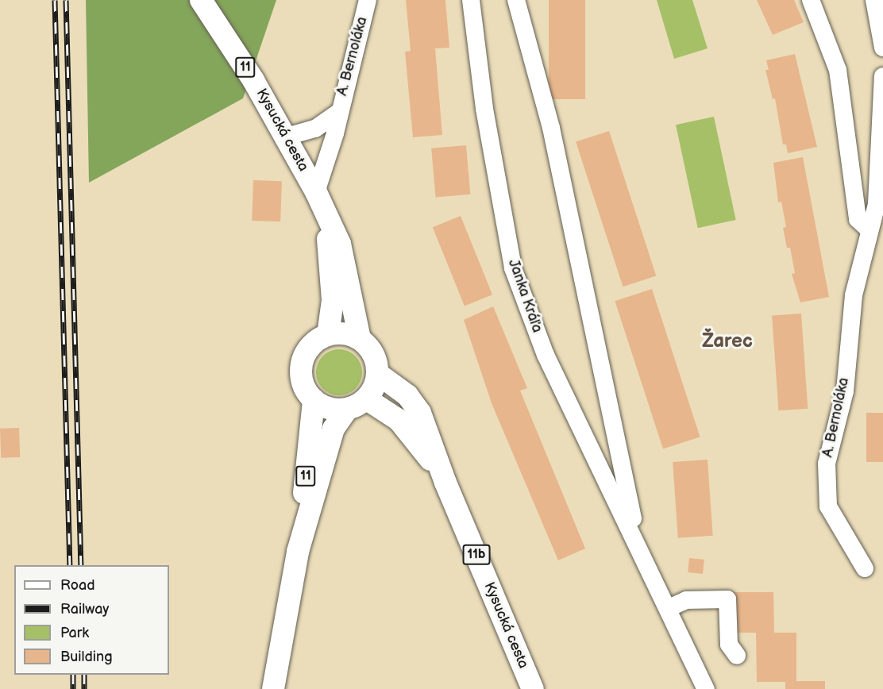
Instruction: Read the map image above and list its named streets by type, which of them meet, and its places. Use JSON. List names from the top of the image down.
{
  "streets": {
    "main road": ["11", "Kysucká cesta", "11b"],
    "street": ["A. Bernoláka", "Janka Kráľa"]
  },
  "crossings": [
    ["A. Bernoláka", "Kysucká cesta"],
    ["11", "Kysucká cesta"]
  ],
  "districts": ["Žarec"],
  "legend": [
    "Road",
    "Railway",
    "Park",
    "Building"
  ]
}
